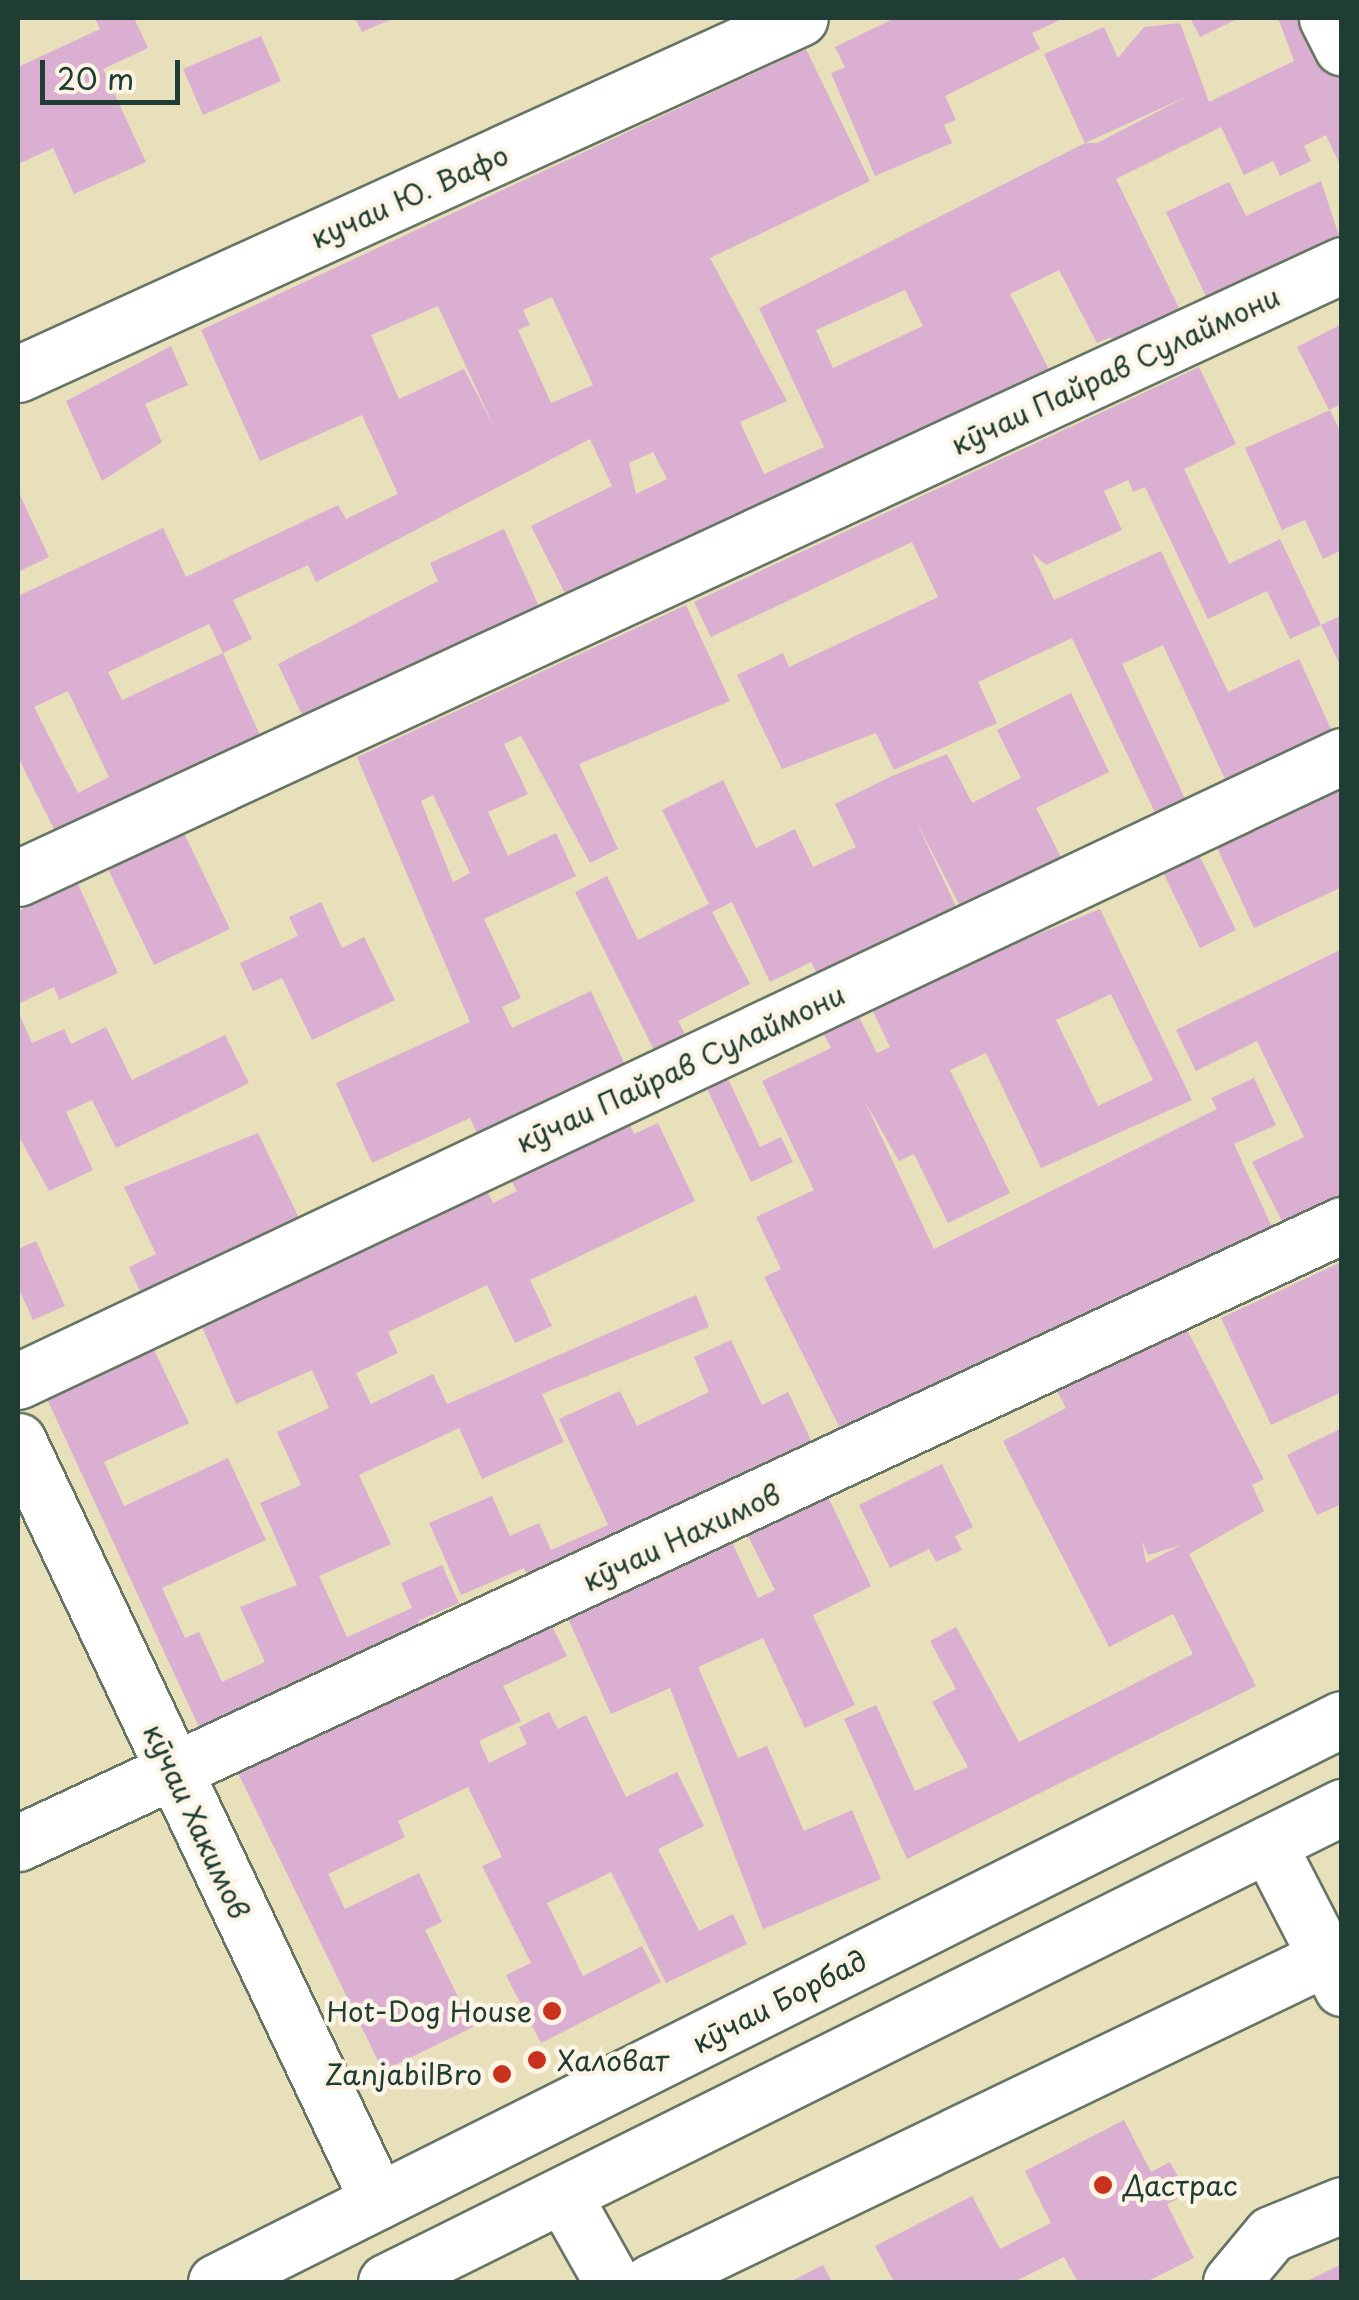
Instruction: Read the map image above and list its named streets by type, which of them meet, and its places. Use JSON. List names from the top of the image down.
{
  "streets": {
    "street": [
      "кучаи Ю. Вафо",
      "кӯчаи Пайрав Сулаймони",
      "кӯчаи Нахимов",
      "кӯчаи Хакимов",
      "кӯчаи Борбад"
    ]
  },
  "crossings": [
    ["кӯчаи Нахимов", "кӯчаи Хакимов"],
    ["кӯчаи Хакимов", "кӯчаи Борбад"]
  ],
  "places": [
    "Hot-Dog House",
    "Халоват",
    "ZanjabilBro",
    "Дастрас"
  ],
  "scale_bar": "20 m"
}
